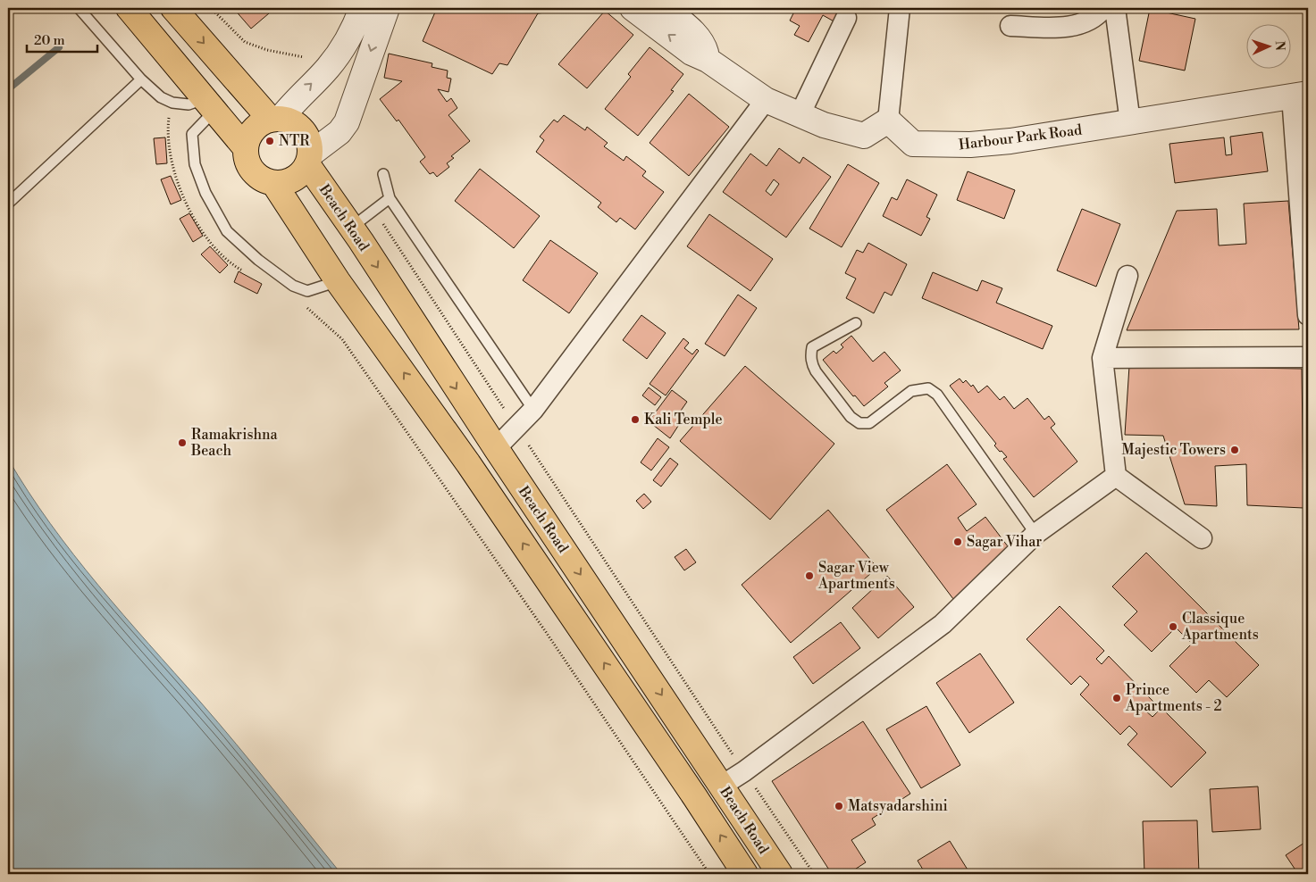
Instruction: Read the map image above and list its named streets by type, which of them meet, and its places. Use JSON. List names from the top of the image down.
{
  "streets": {
    "main road": ["Beach Road"],
    "street": ["Harbour Park Road"]
  },
  "places": [
    "NTR",
    "Kali Temple",
    "Ramakrishna Beach",
    "Majestic Towers",
    "Sagar Vihar",
    "Sagar View Apartments",
    "Classique Apartments",
    "Prince Apartments - 2",
    "Matsyadarshini"
  ],
  "scale_bar": "20 m",
  "north": "right"
}
